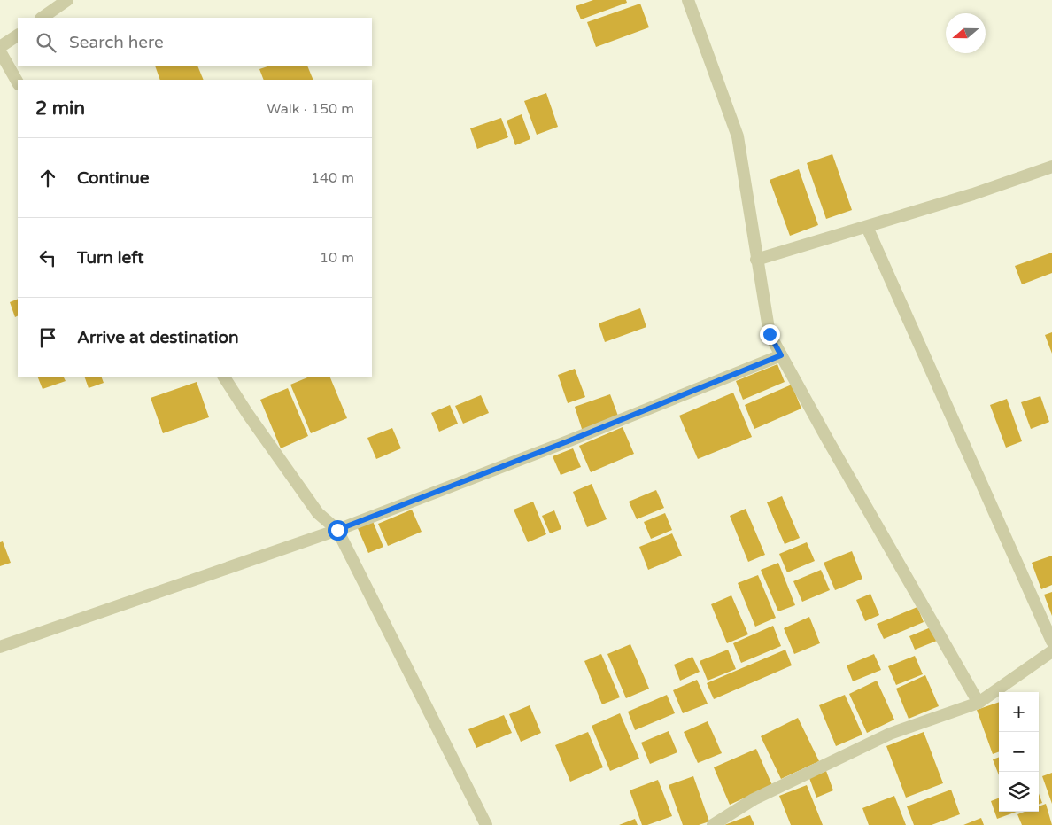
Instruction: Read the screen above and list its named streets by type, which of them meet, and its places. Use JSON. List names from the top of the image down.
{
  "north": "left",
  "page": {
    "search": "Search here",
    "heading": ["2 min", "Walk · 150 m"],
    "list": [
      ["Continue", "140 m"],
      ["Turn left", "10 m"],
      "Arrive at destination"
    ],
    "map_buttons": ["+", "−"]
  }
}
